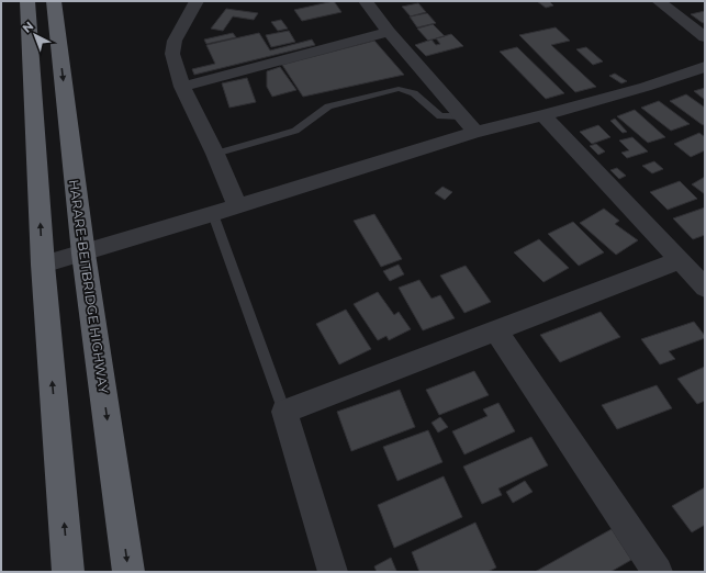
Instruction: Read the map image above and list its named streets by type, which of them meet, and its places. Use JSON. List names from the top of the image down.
{
  "streets": {
    "highway": ["HARARE-BEITBRIDGE HIGHWAY"]
  },
  "north": "top left"
}
